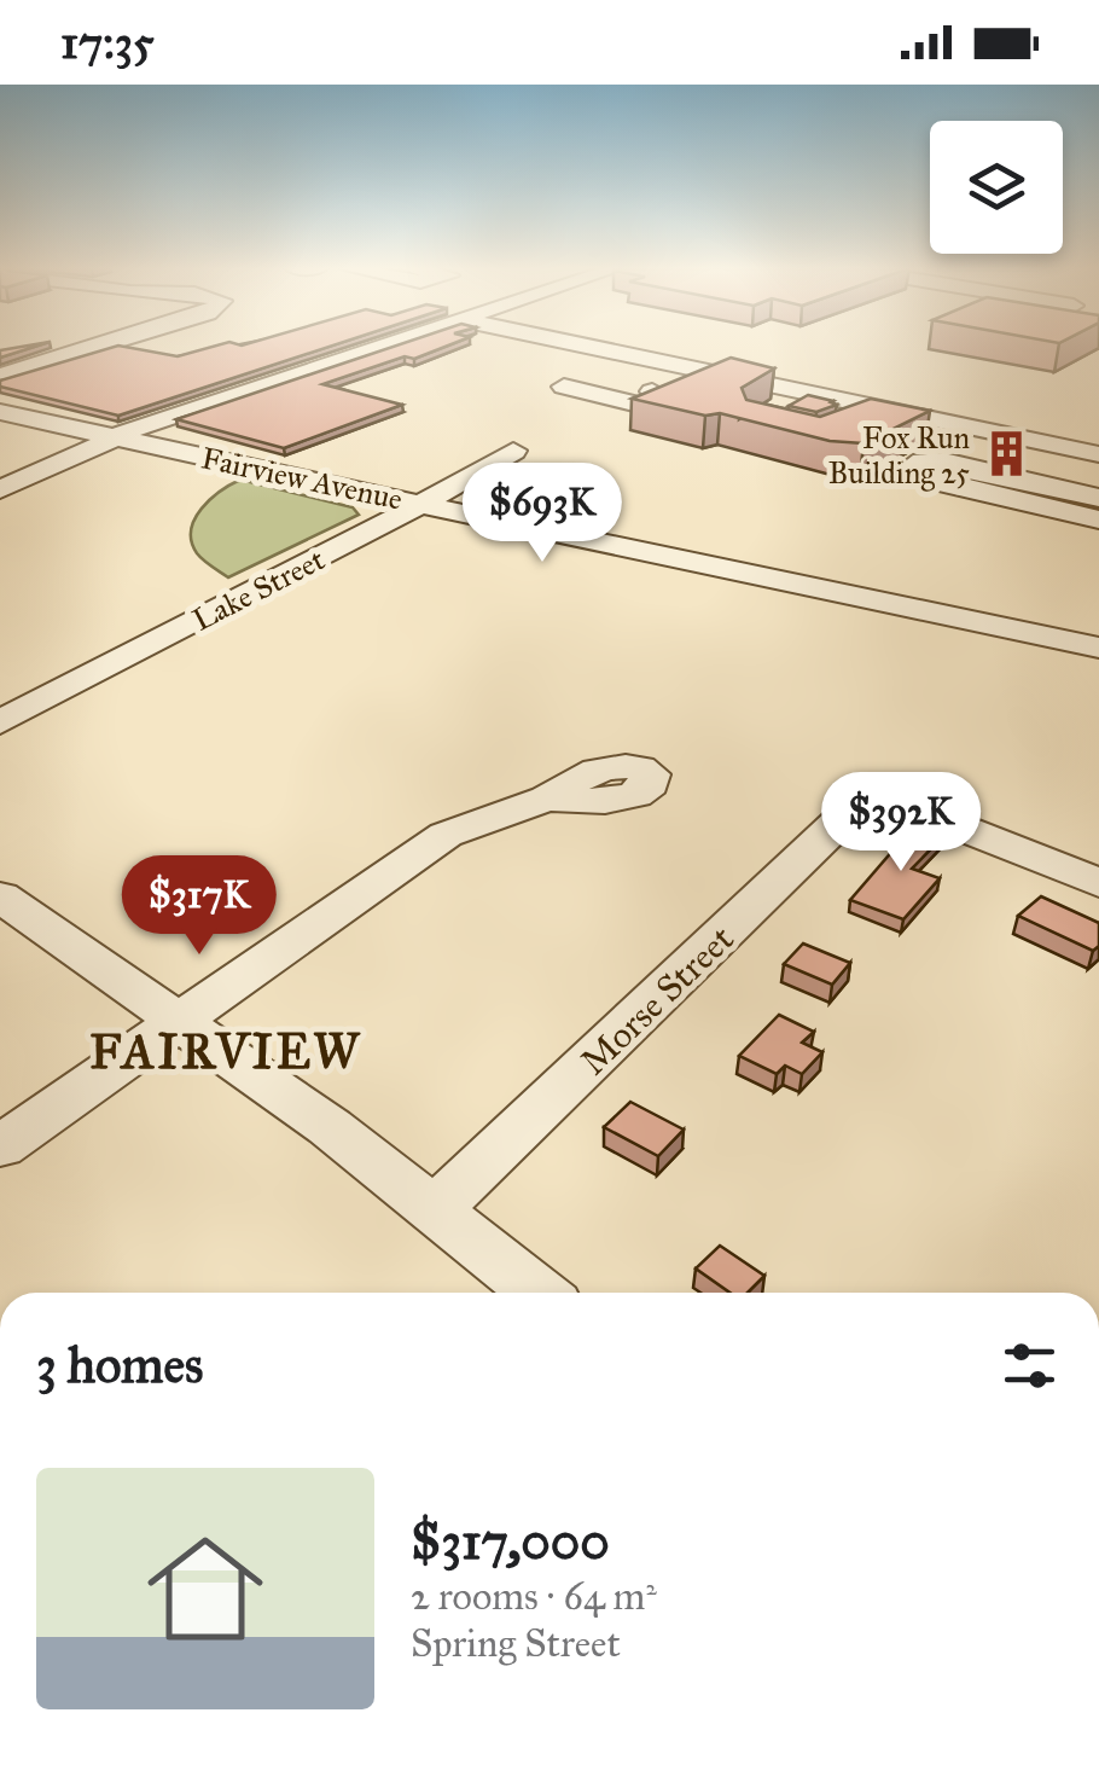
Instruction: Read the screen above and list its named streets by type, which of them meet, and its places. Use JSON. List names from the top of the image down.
{
  "streets": {
    "street": ["Fairview Avenue", "Lake Street", "Morse Street"]
  },
  "crossings": [
    ["Fairview Avenue", "Lake Street"]
  ],
  "districts": ["FAIRVIEW"],
  "places": {
    "building": ["Fox Run Building 25"]
  },
  "page": {
    "status": "17:35",
    "price": ["$693K", "$392K", "$317K"],
    "heading": "3 homes",
    "list": [
      {
        "name": "$317,000",
        "note": "2 rooms · 64 m² · Spring Street"
      }
    ]
  }
}
